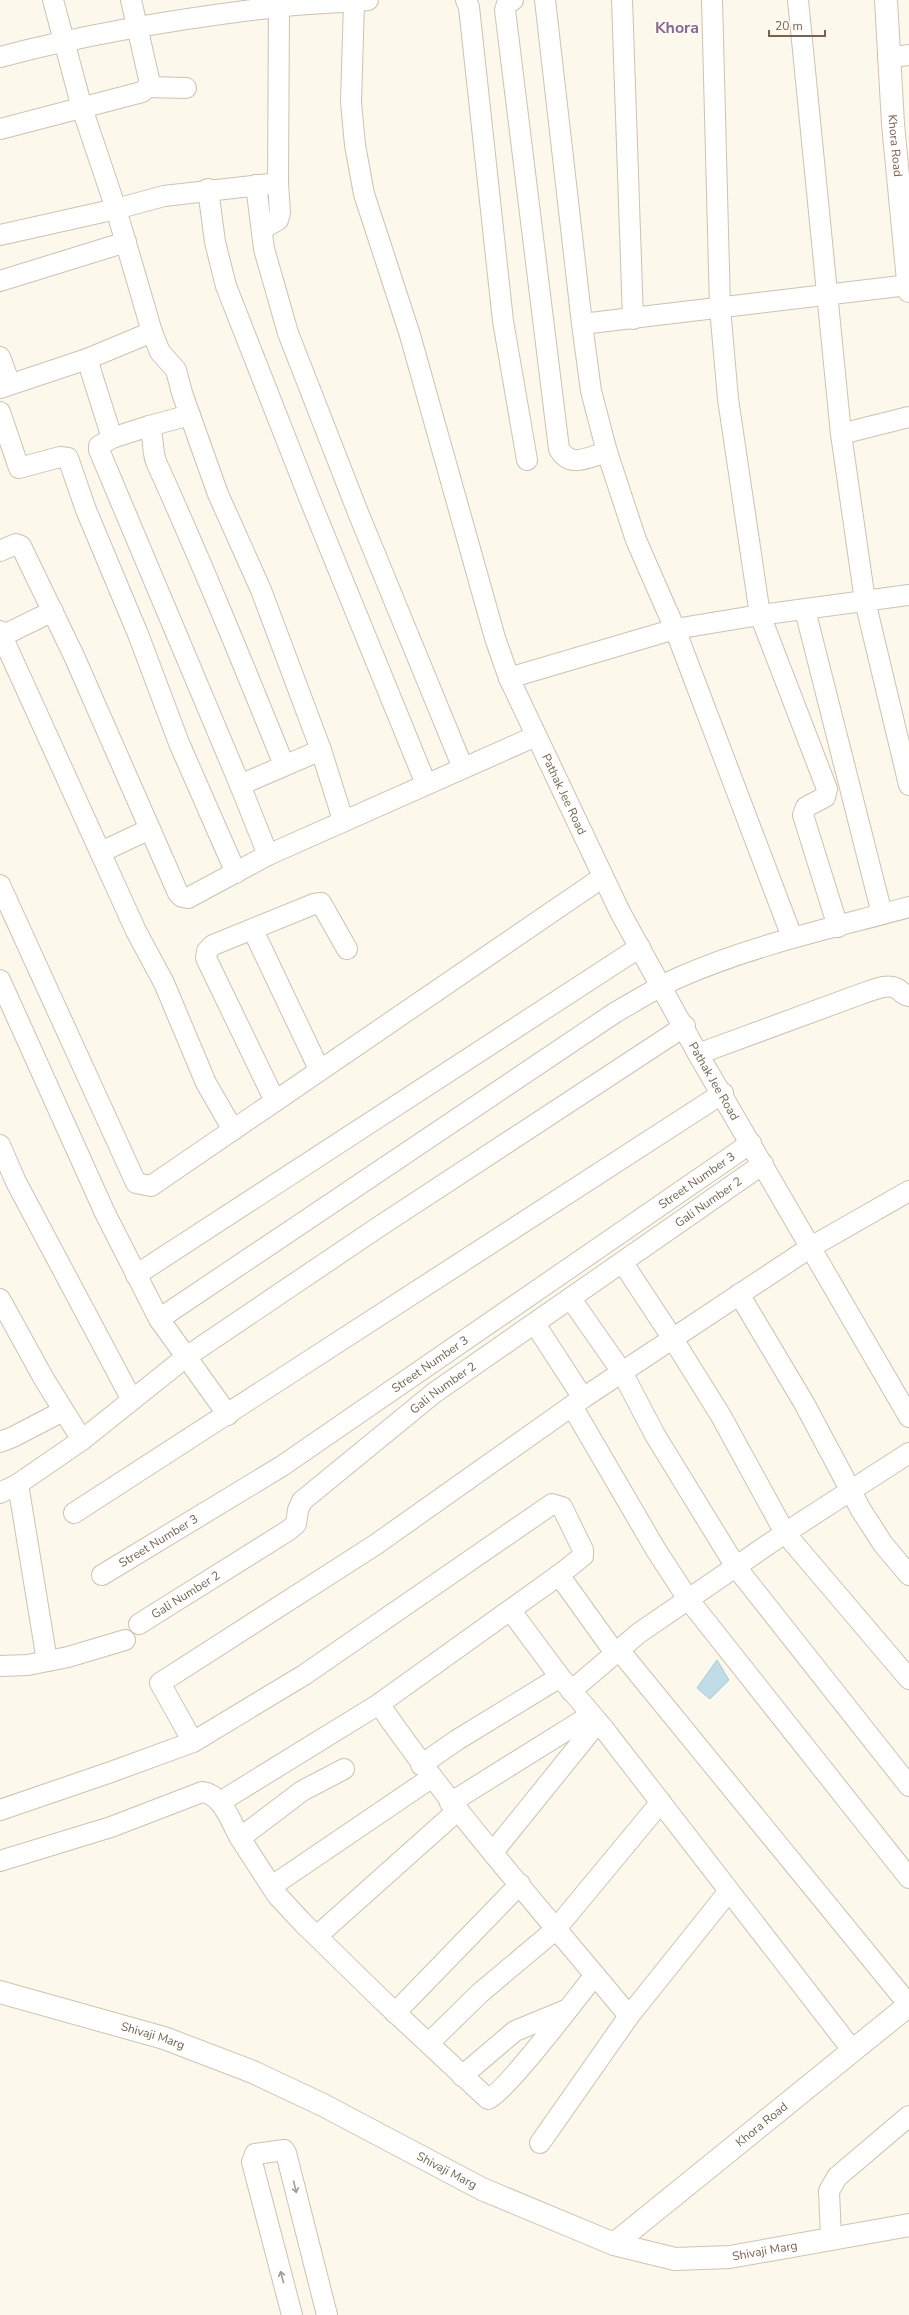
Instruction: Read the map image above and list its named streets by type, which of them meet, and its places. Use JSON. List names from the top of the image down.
{
  "streets": {
    "main road": ["Khora Road", "Shivaji Marg"],
    "street": ["Pathak Jee Road", "Street Number 3", "Gali Number 2"]
  },
  "crossings": [
    ["Khora Road", "Shivaji Marg"],
    ["Pathak Jee Road", "Street Number 3"],
    ["Pathak Jee Road", "Gali Number 2"]
  ],
  "districts": ["Khora"],
  "scale_bar": "20 m"
}
